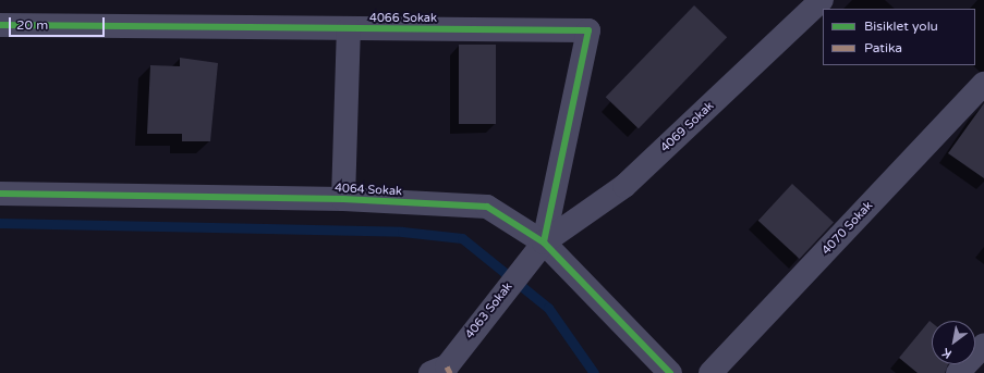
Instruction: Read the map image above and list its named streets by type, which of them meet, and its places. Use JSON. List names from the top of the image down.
{
  "streets": {
    "street": [
      "4066 Sokak",
      "4069 Sokak",
      "4064 Sokak",
      "4070 Sokak",
      "4063 Sokak"
    ]
  },
  "crossings": [
    ["4066 Sokak", "4069 Sokak"],
    ["4066 Sokak", "4064 Sokak"],
    ["4066 Sokak", "4063 Sokak"],
    ["4069 Sokak", "4064 Sokak"],
    ["4069 Sokak", "4063 Sokak"],
    ["4064 Sokak", "4063 Sokak"]
  ],
  "legend": ["Bisiklet yolu", "Patika"],
  "scale_bar": "20 m",
  "north": "bottom left"
}
